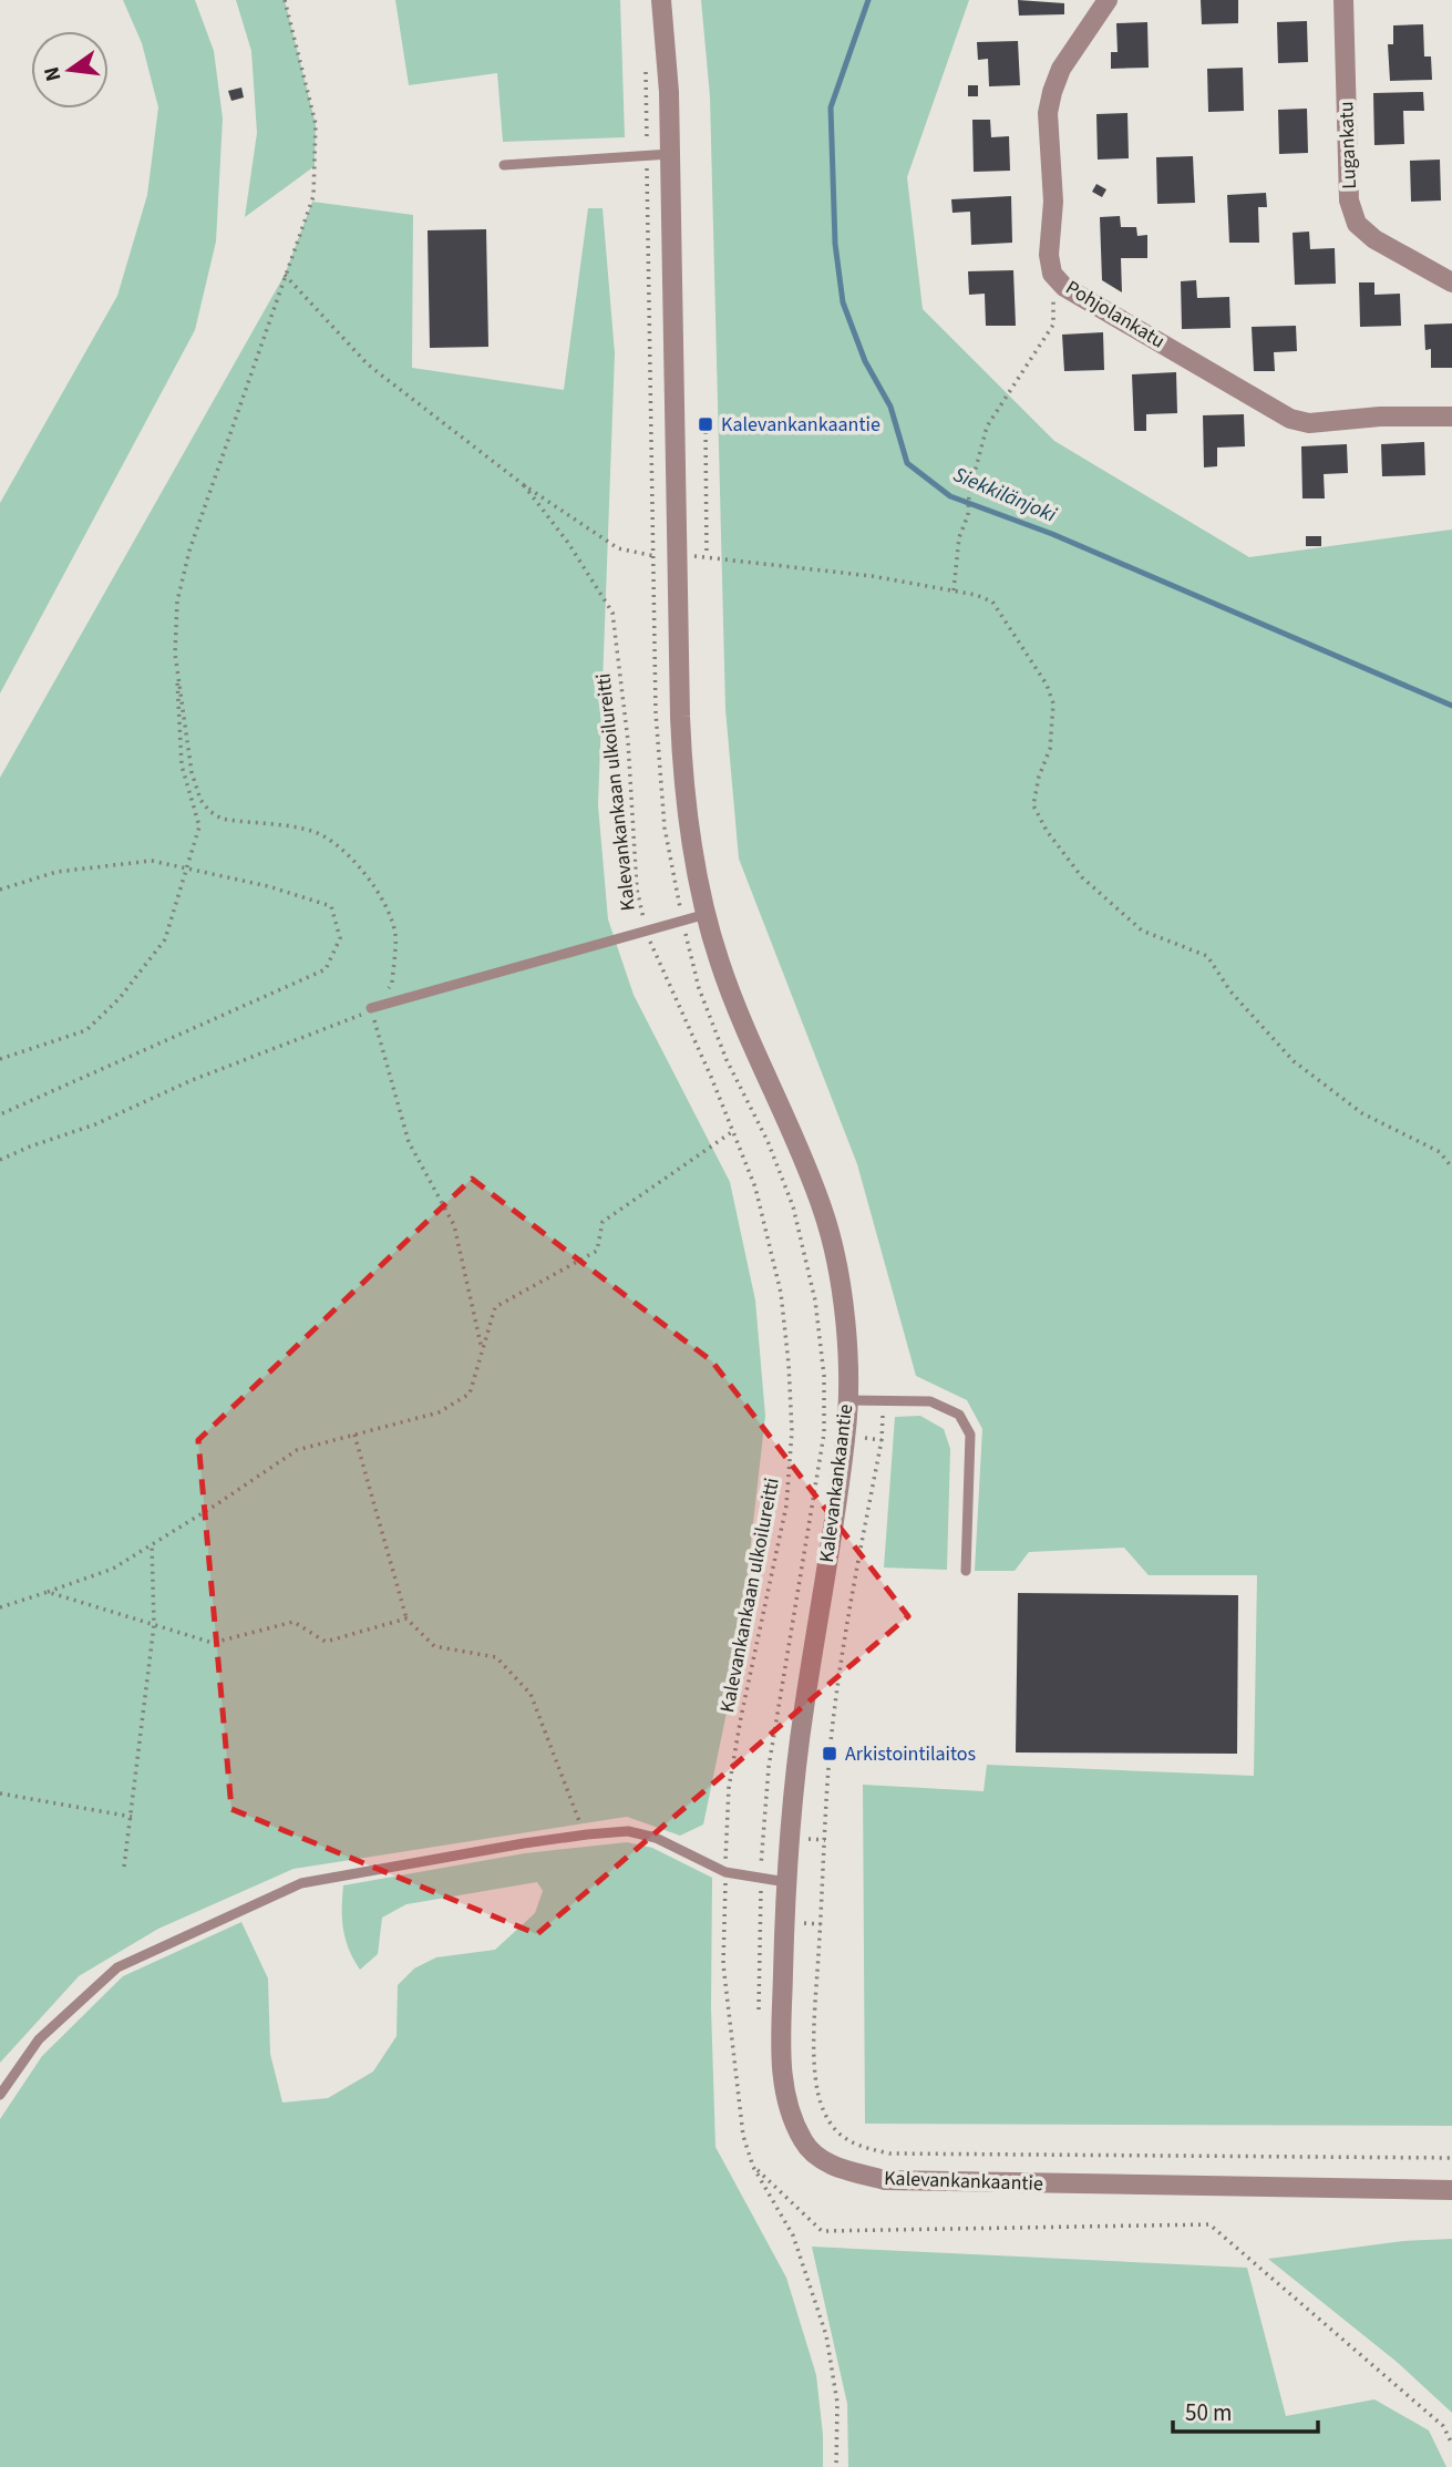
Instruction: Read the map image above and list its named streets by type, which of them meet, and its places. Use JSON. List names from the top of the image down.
{
  "streets": {
    "street": ["Lugankatu", "Pohjolankatu", "Kalevankankaantie"],
    "path": ["Kalevankankaan ulkoilureitti"]
  },
  "water": ["Siekkilänjoki"],
  "places": {
    "transit": ["Kalevankankaantie", "Arkistointilaitos"]
  },
  "scale_bar": "50 m",
  "north": "left"
}
